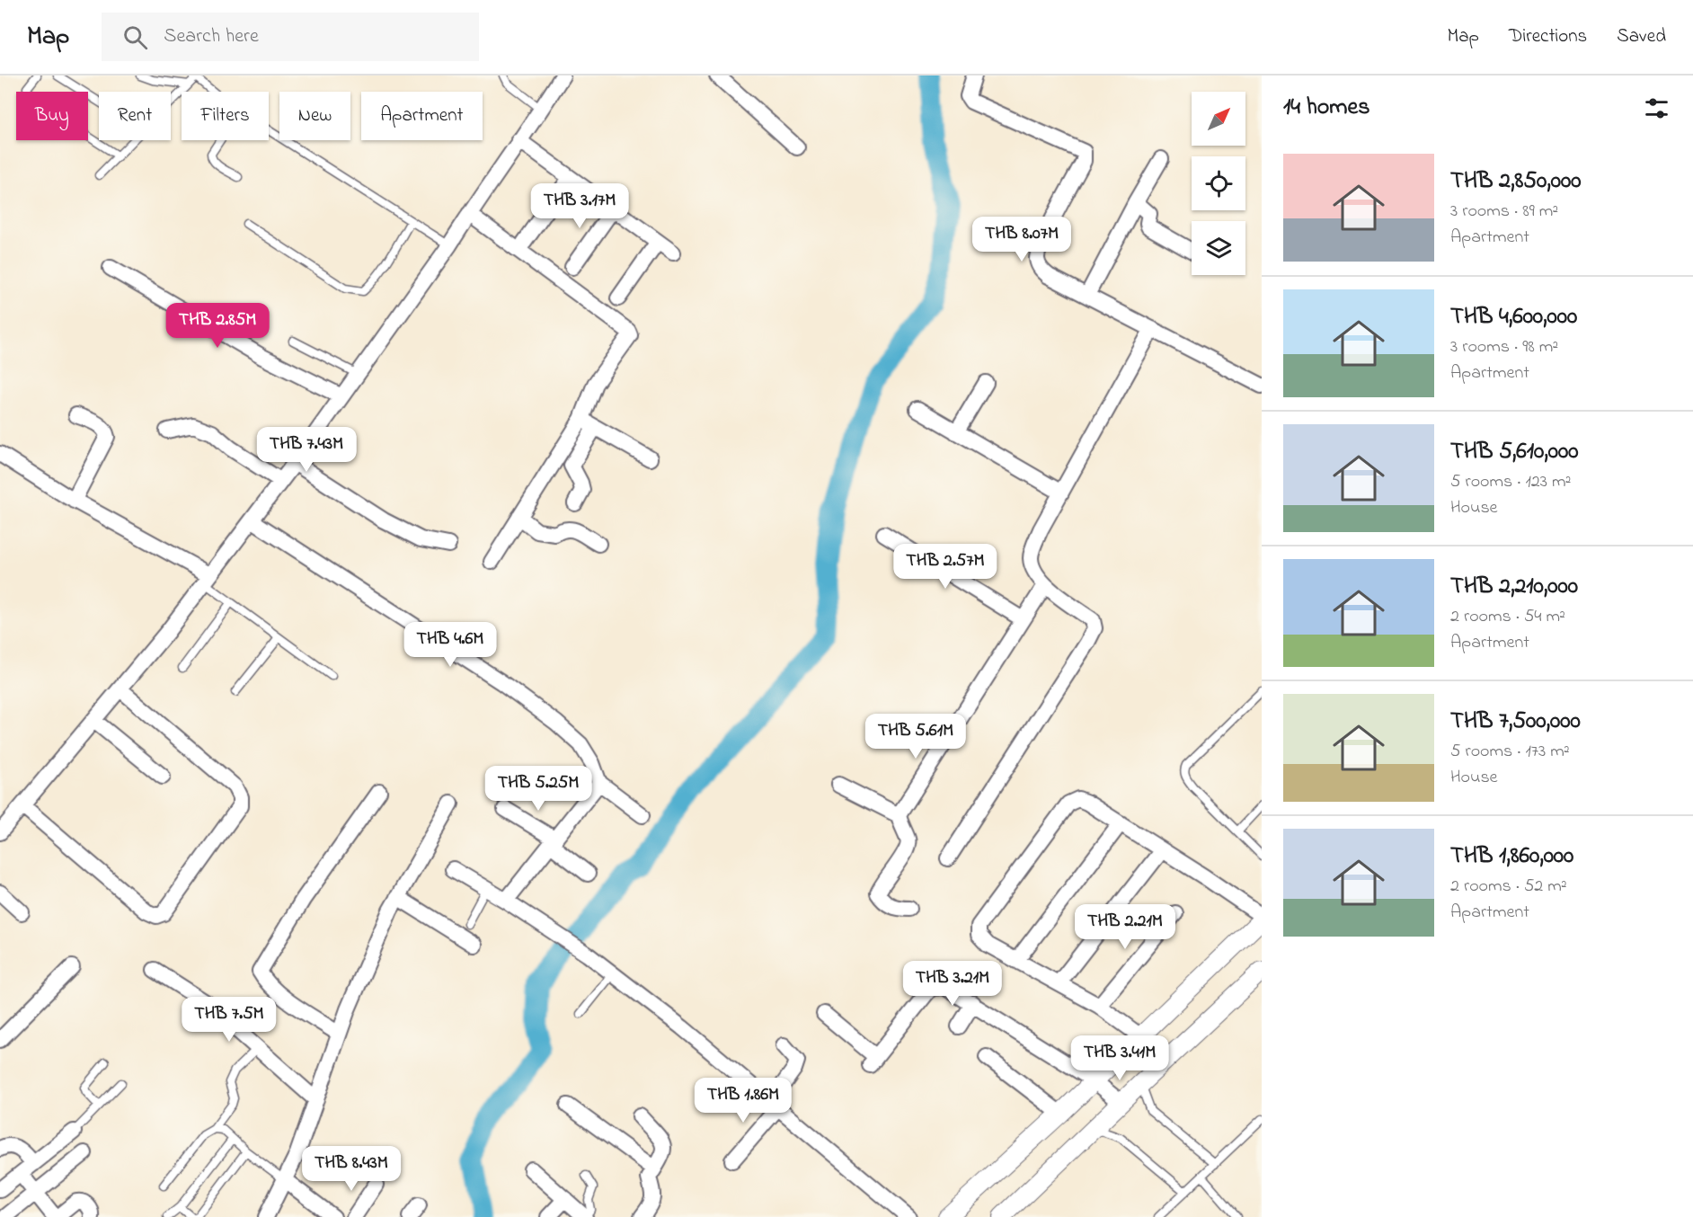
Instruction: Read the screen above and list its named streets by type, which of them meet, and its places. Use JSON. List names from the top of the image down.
{
  "north": "top right",
  "page": {
    "header": "Map",
    "search": "Search here",
    "nav": ["Map", "Directions", "Saved"],
    "heading": "14 homes",
    "chip": [
      "Buy",
      "Rent",
      "Filters",
      "New",
      "Apartment"
    ],
    "list": [
      {
        "name": "THB 2,850,000",
        "note": "3 rooms · 89 m² · Apartment"
      },
      {
        "name": "THB 4,600,000",
        "note": "3 rooms · 98 m² · Apartment"
      },
      {
        "name": "THB 5,610,000",
        "note": "5 rooms · 123 m² · House"
      },
      {
        "name": "THB 2,210,000",
        "note": "2 rooms · 54 m² · Apartment"
      },
      {
        "name": "THB 7,500,000",
        "note": "5 rooms · 173 m² · House"
      },
      {
        "name": "THB 1,860,000",
        "note": "2 rooms · 52 m² · Apartment"
      }
    ],
    "price": [
      "THB 3.17M",
      "THB 8.07M",
      "THB 2.85M",
      "THB 7.43M",
      "THB 2.57M",
      "THB 4.6M",
      "THB 5.61M",
      "THB 5.25M",
      "THB 2.21M",
      "THB 3.21M",
      "THB 7.5M",
      "THB 3.41M",
      "THB 1.86M",
      "THB 8.43M"
    ]
  }
}
